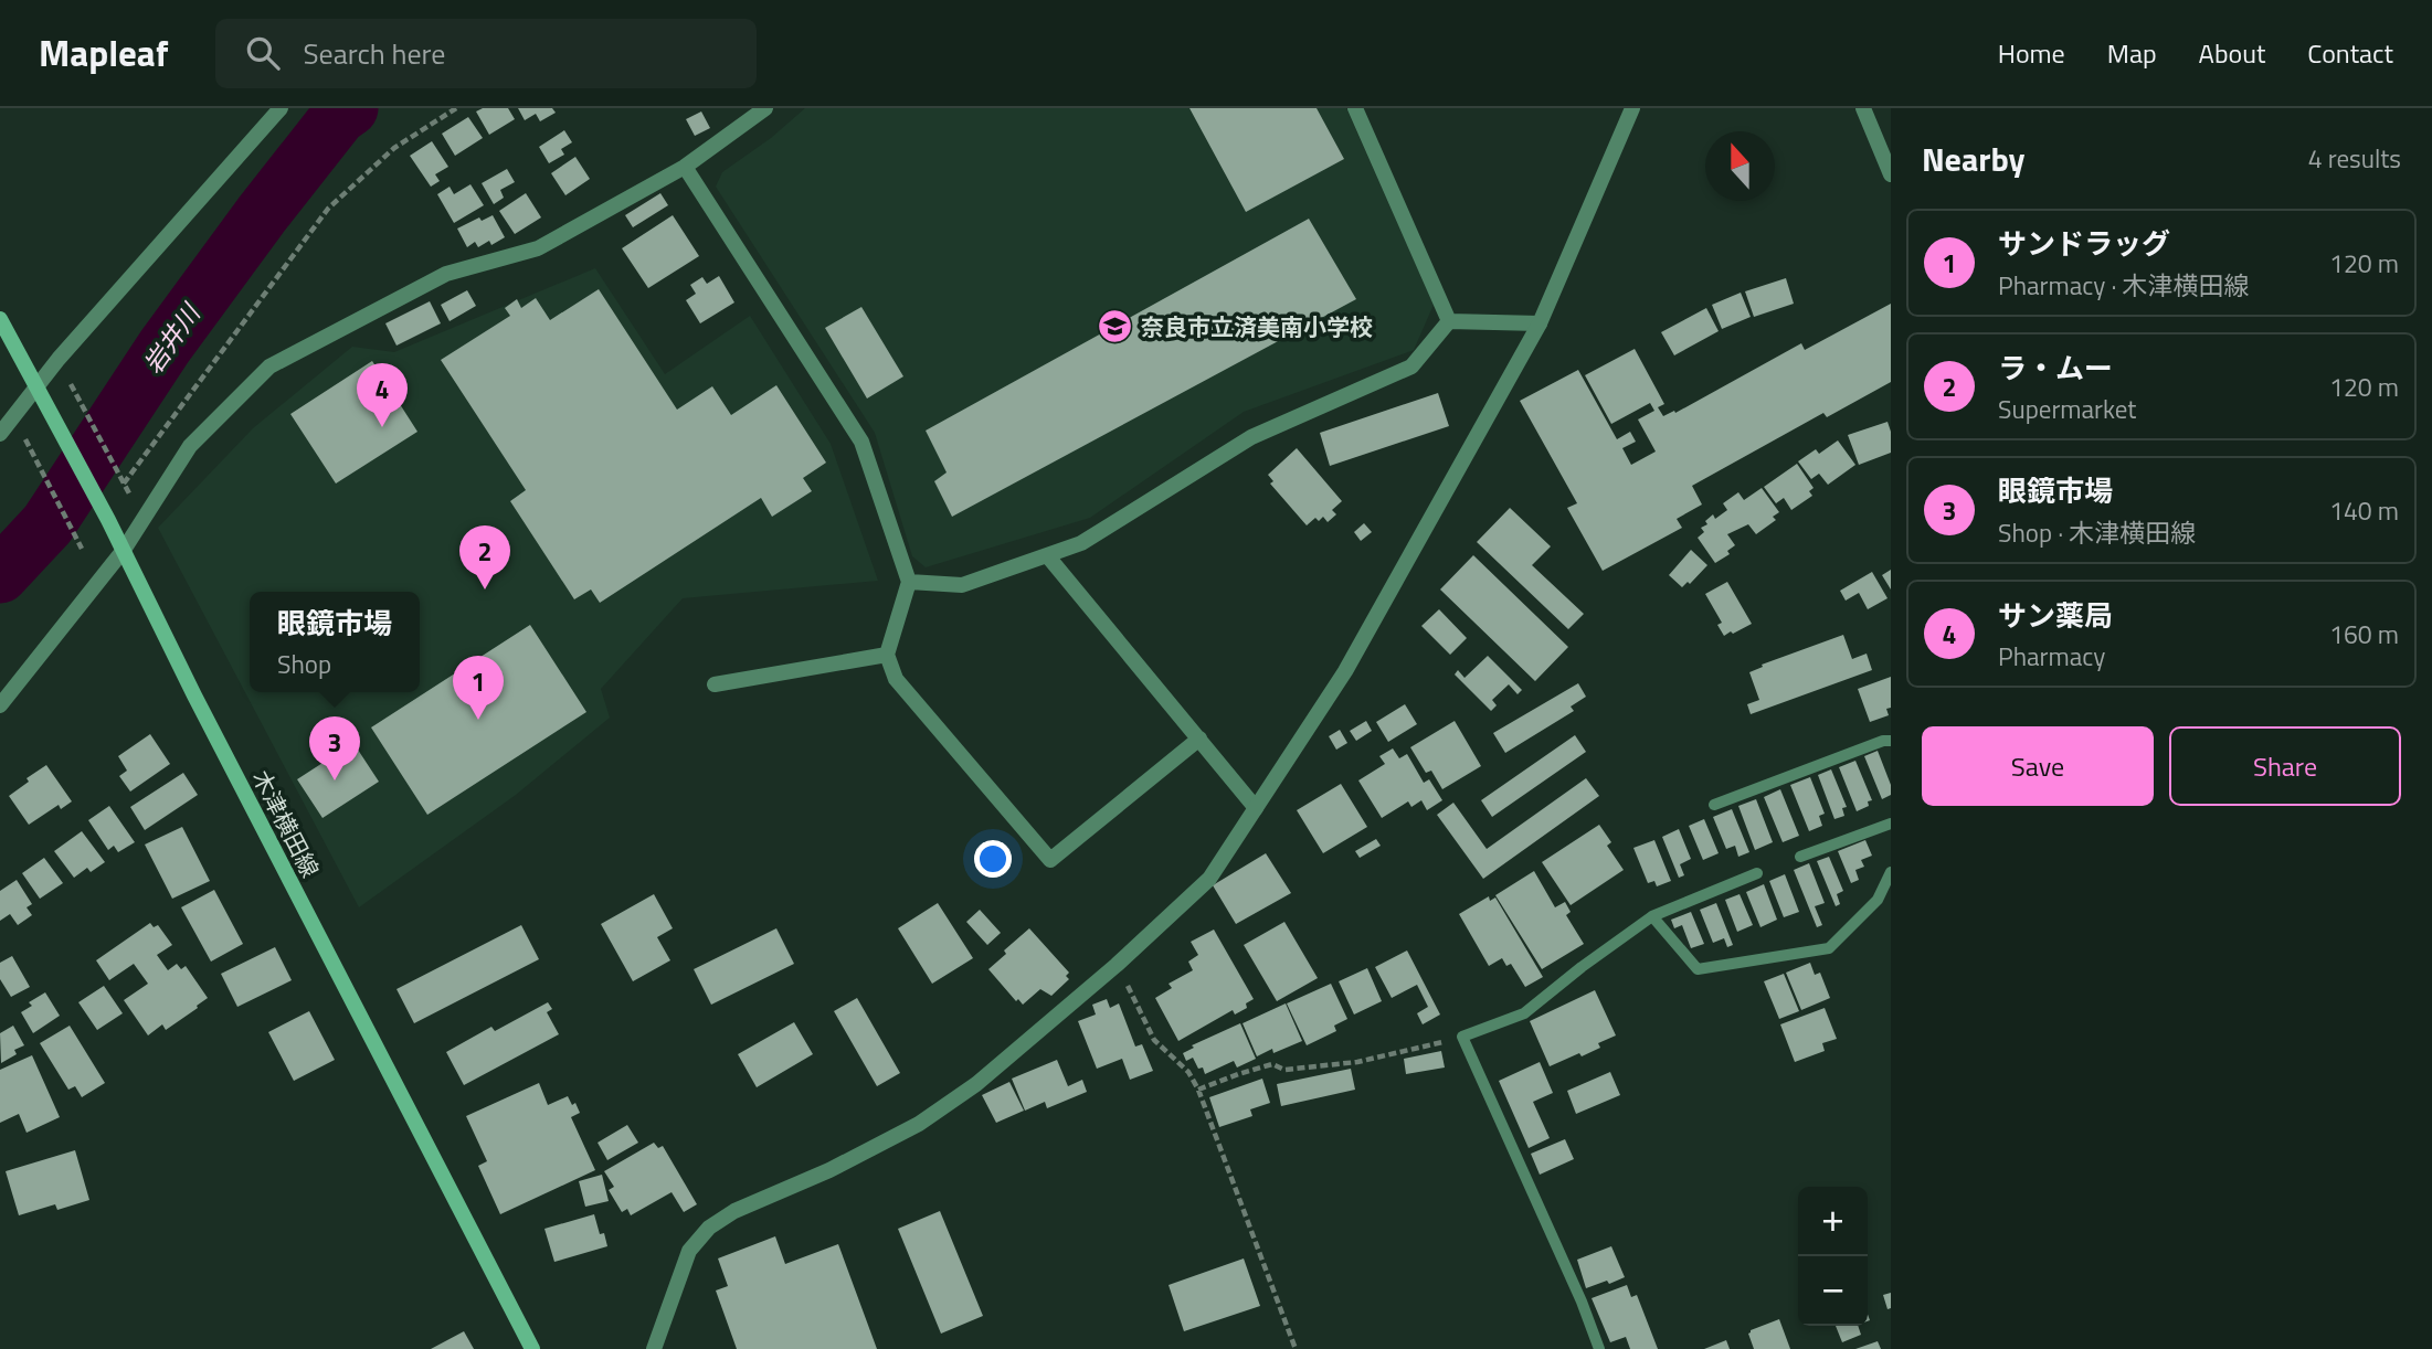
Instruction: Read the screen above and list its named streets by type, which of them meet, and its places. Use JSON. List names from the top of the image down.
{
  "streets": {
    "main road": ["木津横田線"]
  },
  "water": ["岩井川"],
  "places": {
    "school or university": ["奈良市立済美南小学校"]
  },
  "north": "top",
  "page": {
    "header": "Mapleaf",
    "search": "Search here",
    "nav": [
      "Home",
      "Map",
      "About",
      "Contact"
    ],
    "heading": ["Nearby", "4 results"],
    "list": [
      {
        "mark": "1",
        "name": "サンドラッグ",
        "note": "Pharmacy · 木津横田線",
        "value": "120 m"
      },
      {
        "mark": "2",
        "name": "ラ・ムー",
        "note": "Supermarket",
        "value": "120 m"
      },
      {
        "mark": "3",
        "name": "眼鏡市場",
        "note": "Shop · 木津横田線",
        "value": "140 m"
      },
      {
        "mark": "4",
        "name": "サン薬局",
        "note": "Pharmacy",
        "value": "160 m"
      }
    ],
    "pins": [
      "4",
      "2",
      "1",
      "3"
    ],
    "popup": ["眼鏡市場", "Shop"],
    "buttons": ["Save", "Share"],
    "map_buttons": ["+", "−"]
  }
}
